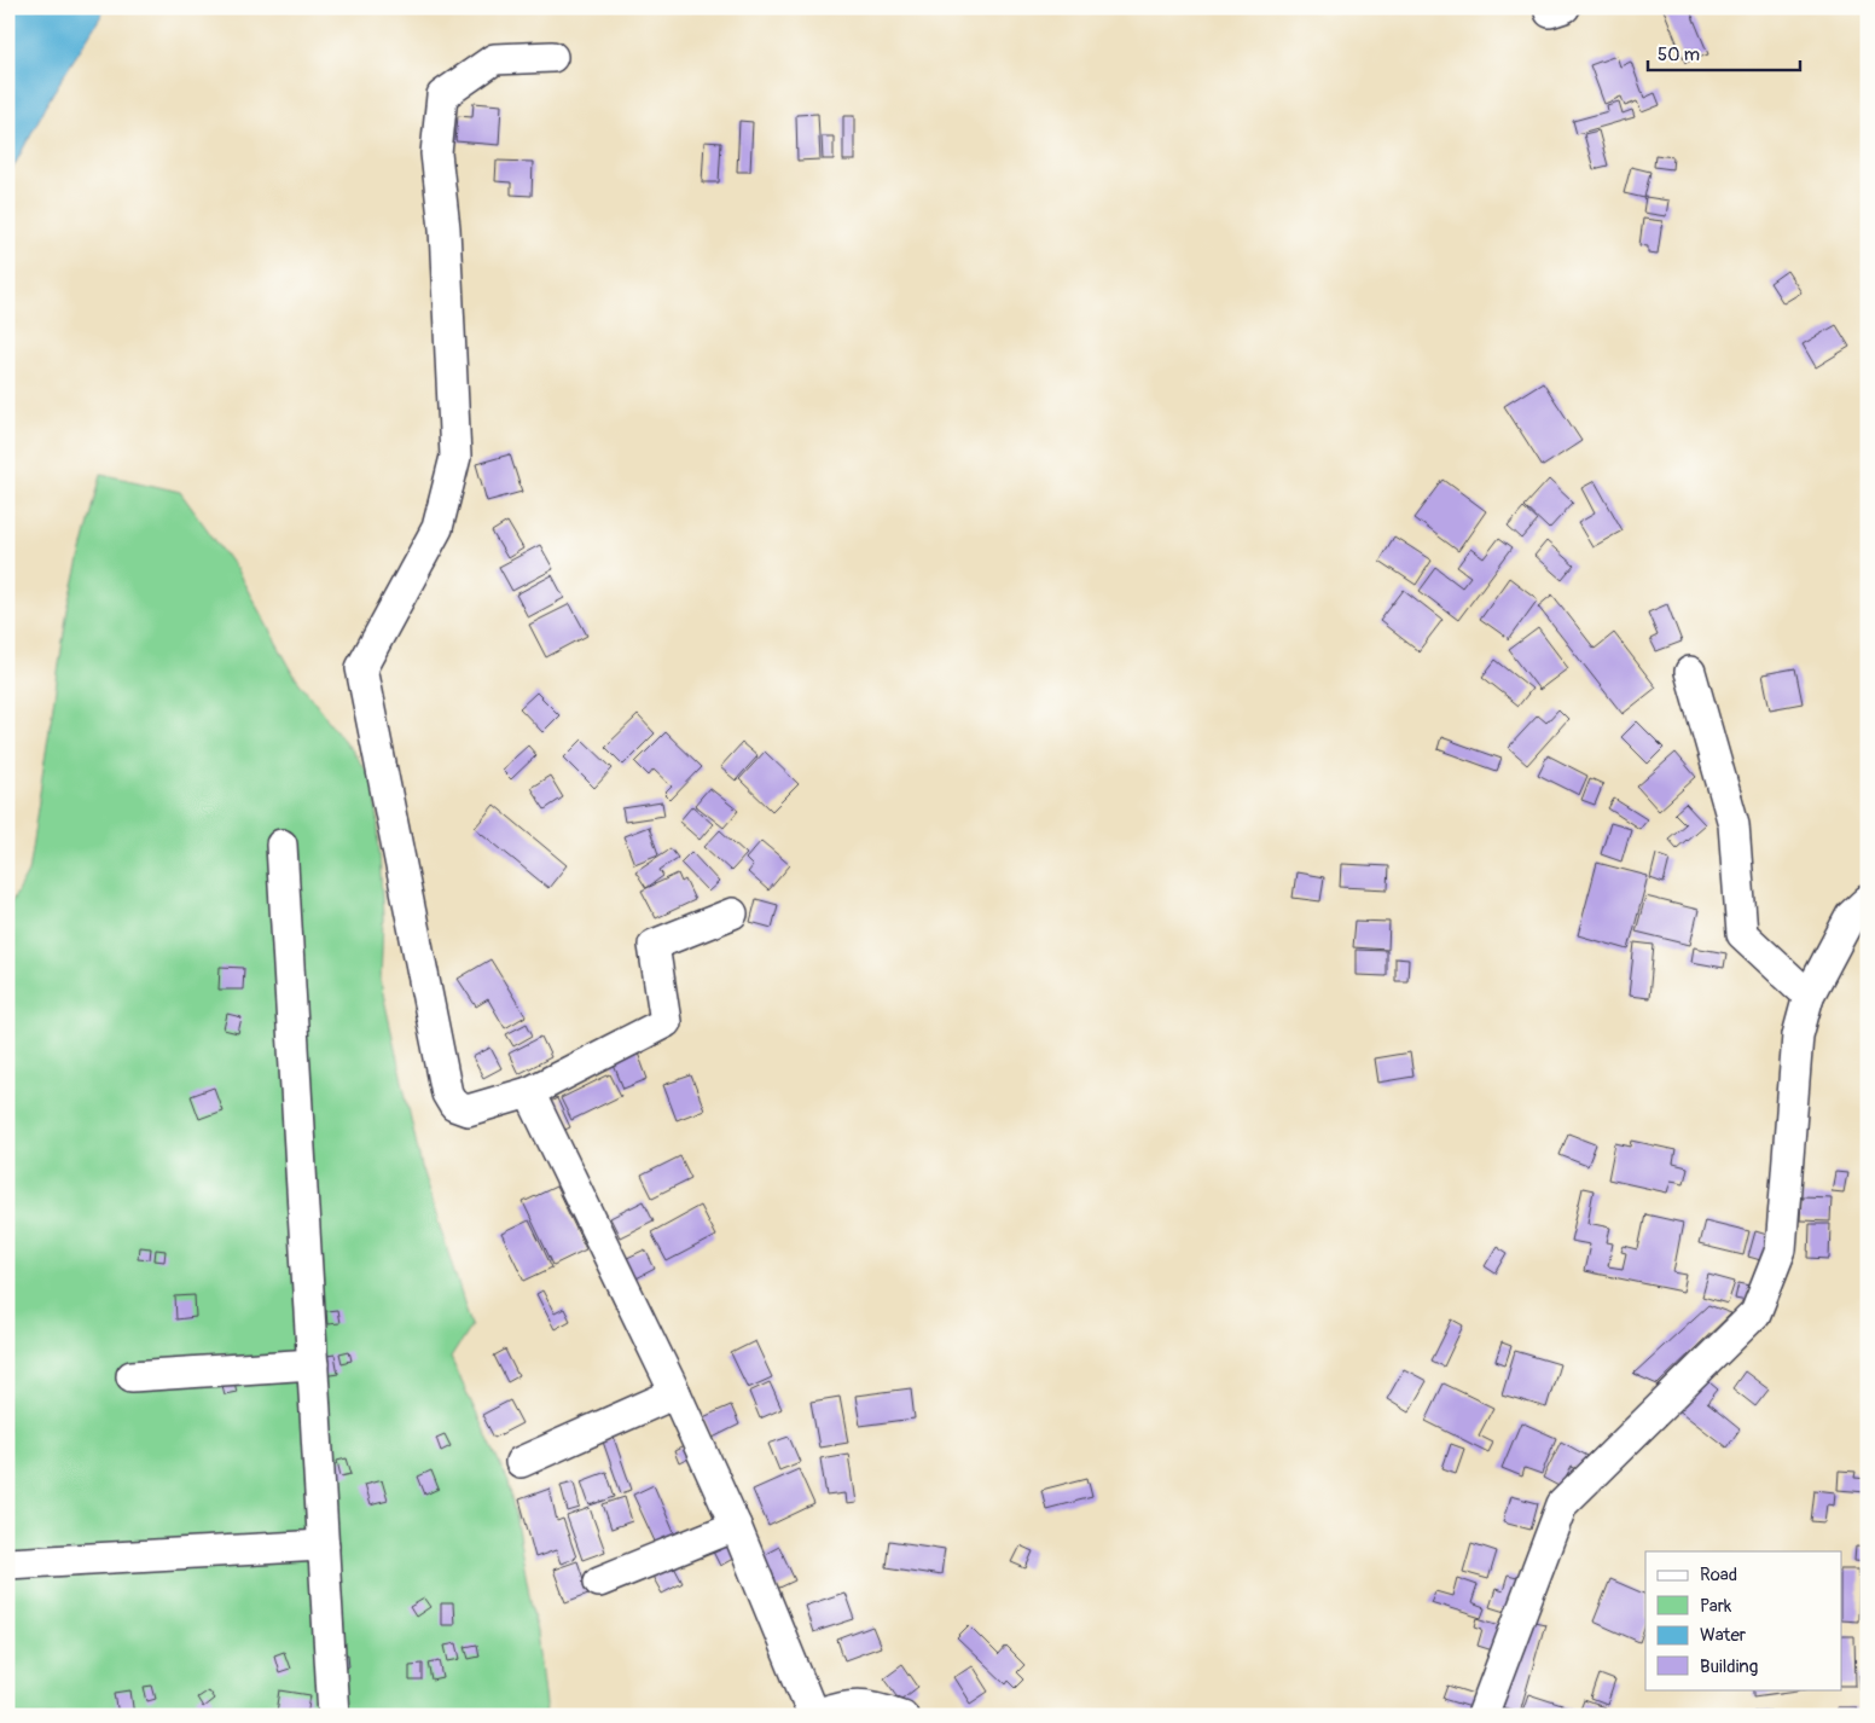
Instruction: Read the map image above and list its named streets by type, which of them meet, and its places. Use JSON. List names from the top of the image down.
{
  "legend": [
    "Road",
    "Park",
    "Water",
    "Building"
  ],
  "scale_bar": "50 m"
}
